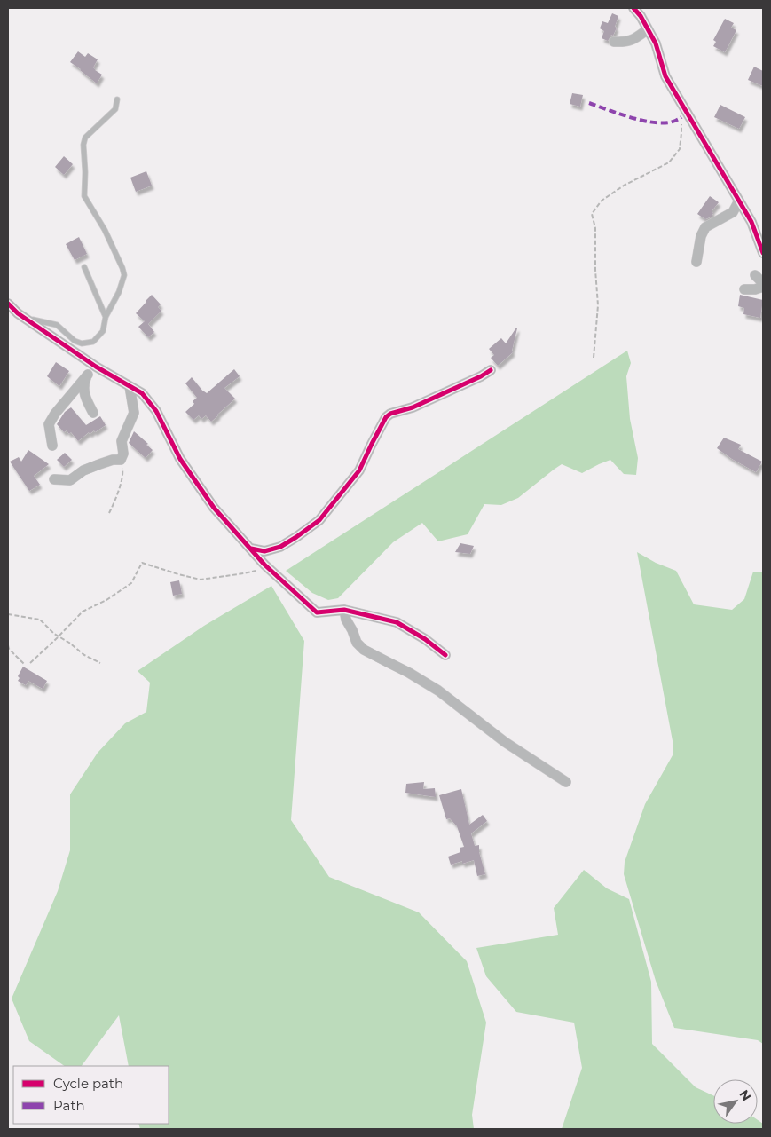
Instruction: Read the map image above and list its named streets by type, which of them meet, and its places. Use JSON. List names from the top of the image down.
{
  "legend": ["Cycle path", "Path"],
  "north": "top right"
}
